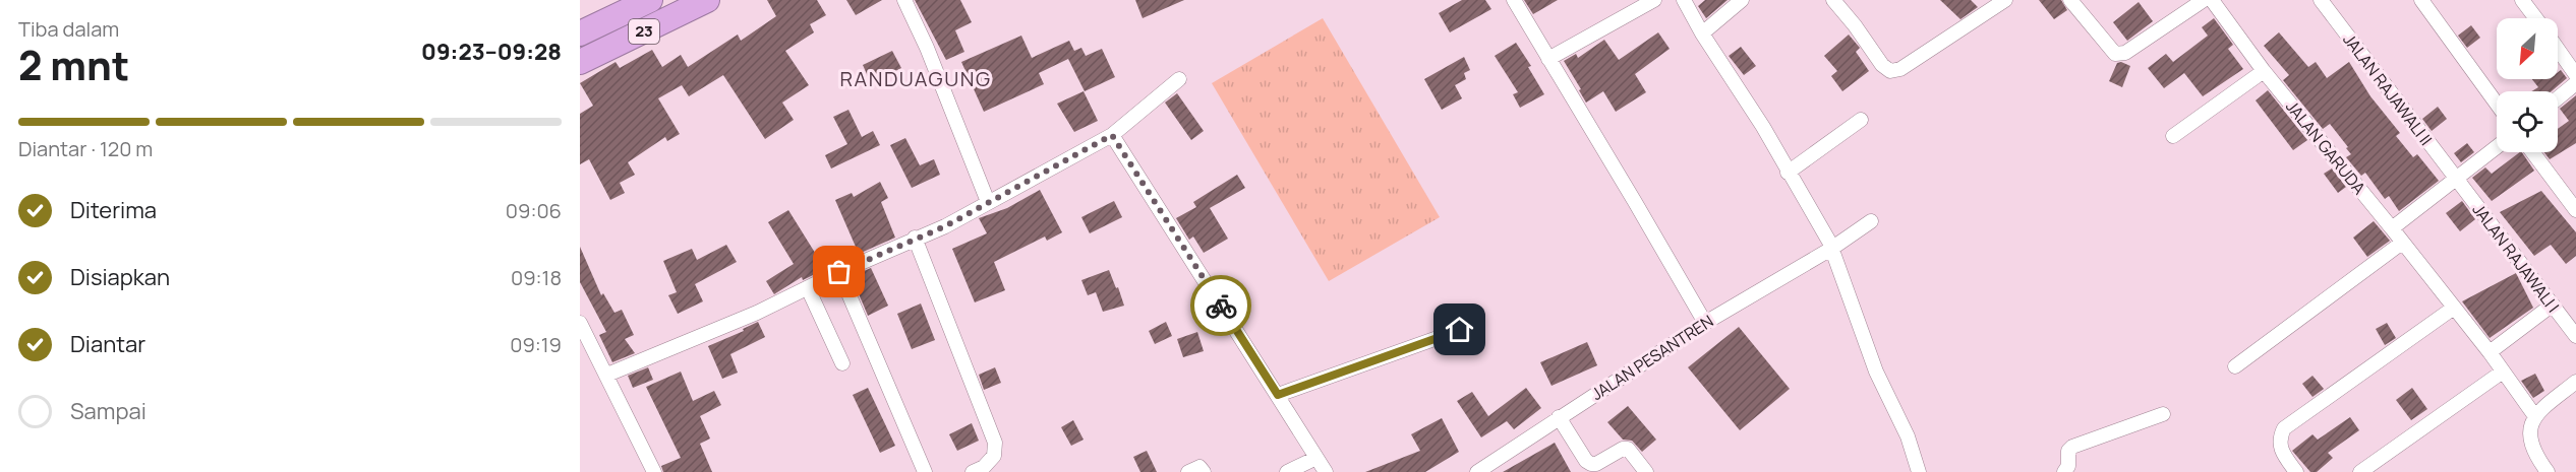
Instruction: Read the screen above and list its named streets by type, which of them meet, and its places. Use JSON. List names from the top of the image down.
{
  "streets": {
    "highway": ["23"],
    "street": [
      "JALAN RAJAWALI II",
      "JALAN GARUDA",
      "JALAN RAJAWALI I",
      "JALAN PESANTREN"
    ]
  },
  "crossings": [
    ["JALAN RAJAWALI II", "JALAN RAJAWALI I"]
  ],
  "districts": ["RANDUAGUNG"],
  "north": "bottom left",
  "page": {
    "heading": ["2 mnt", "Tiba dalam", "09:23–09:28"],
    "bar": "Diantar · 120 m",
    "list": [
      ["Diterima", "09:06"],
      ["Disiapkan", "09:18"],
      ["Diantar", "09:19"],
      "Sampai"
    ]
  }
}
